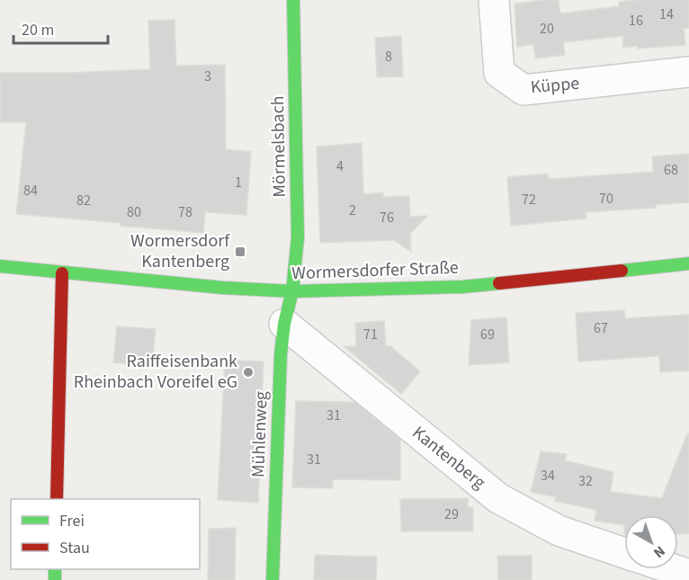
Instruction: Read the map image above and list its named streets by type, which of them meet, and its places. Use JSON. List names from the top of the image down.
{
  "streets": {
    "street": [
      "Küppe",
      "Mörmelsbach",
      "Wormersdorfer Straße",
      "Mühlenweg",
      "Kantenberg"
    ]
  },
  "crossings": [
    ["Mörmelsbach", "Wormersdorfer Straße"],
    ["Mörmelsbach", "Mühlenweg"],
    ["Wormersdorfer Straße", "Mühlenweg"],
    ["Mühlenweg", "Kantenberg"]
  ],
  "places": {
    "transit": ["Wormersdorf Kantenberg"],
    "other": ["Raiffeisenbank Rheinbach Voreifel eG"]
  },
  "house_numbers": [
    "14",
    "16",
    "20",
    "8",
    "3",
    "4",
    "68",
    "1",
    "84",
    "70",
    "72",
    "82",
    "2",
    "80",
    "78",
    "76",
    "67",
    "71",
    "69",
    "31",
    "31",
    "34",
    "32",
    "29"
  ],
  "legend": ["Frei", "Stau"],
  "scale_bar": "20 m",
  "north": "bottom right"
}
